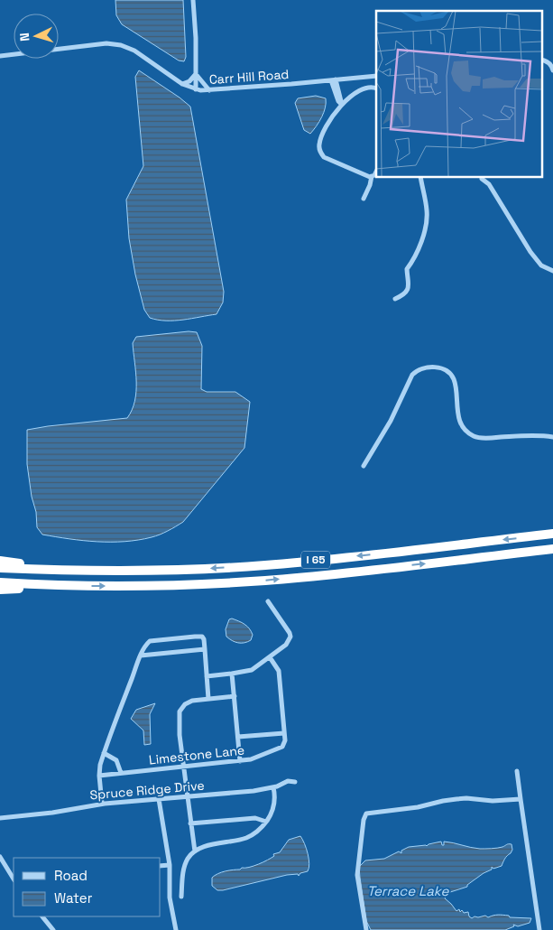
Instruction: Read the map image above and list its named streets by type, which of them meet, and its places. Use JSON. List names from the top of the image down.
{
  "streets": {
    "highway": ["I 65"],
    "street": ["Carr Hill Road", "Limestone Lane", "Spruce Ridge Drive"]
  },
  "water": ["Terrace Lake"],
  "legend": ["Road", "Water"],
  "north": "left"
}
